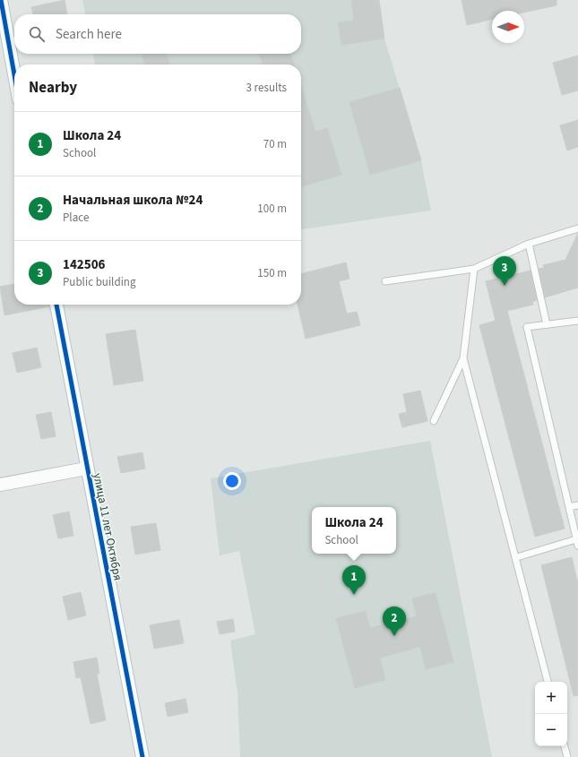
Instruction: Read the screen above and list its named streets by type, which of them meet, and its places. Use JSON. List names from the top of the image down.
{
  "streets": {
    "street": ["улица 11 лет Октября"]
  },
  "north": "right",
  "page": {
    "search": "Search here",
    "heading": ["Nearby", "3 results"],
    "list": [
      {
        "mark": "1",
        "name": "Школа 24",
        "note": "School",
        "value": "70 m"
      },
      {
        "mark": "2",
        "name": "Начальная школа №24",
        "note": "Place",
        "value": "100 m"
      },
      {
        "mark": "3",
        "name": "142506",
        "note": "Public building",
        "value": "150 m"
      }
    ],
    "pins": ["3", "1", "2"],
    "popup": ["Школа 24", "School"],
    "map_buttons": ["+", "−"]
  }
}
